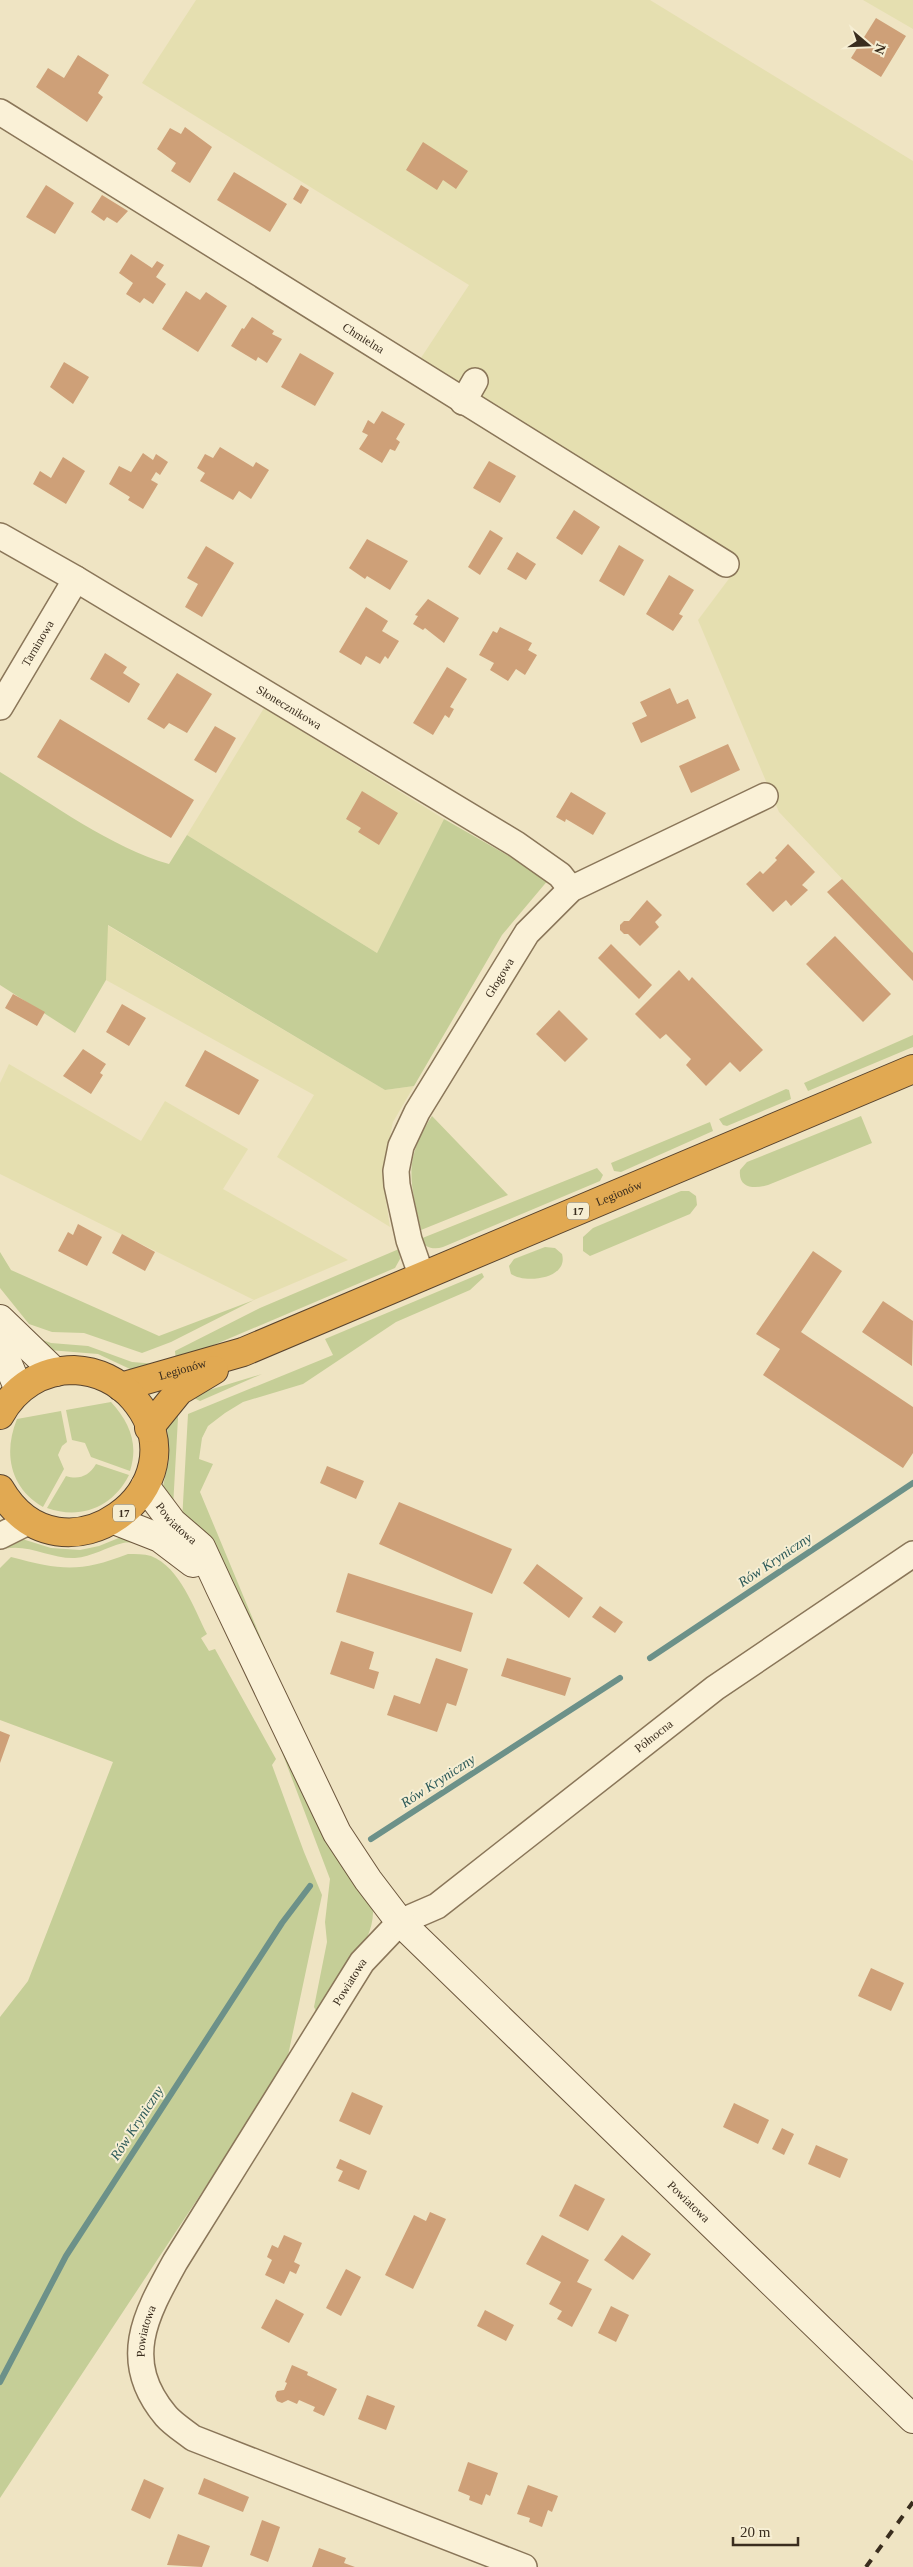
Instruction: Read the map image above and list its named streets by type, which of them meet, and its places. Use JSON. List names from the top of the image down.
{
  "streets": {
    "highway": ["Legionów", "17"],
    "main road": ["Powiatowa"],
    "street": [
      "Chmielna",
      "Tarninowa",
      "Słonecznikowa",
      "Głogowa",
      "Północna"
    ]
  },
  "crossings": [
    ["Tarninowa", "Słonecznikowa"],
    ["Słonecznikowa", "Głogowa"],
    ["Głogowa", "Legionów"],
    ["Legionów", "17"],
    ["17", "Powiatowa"],
    ["Powiatowa", "Północna"]
  ],
  "water": ["Rów Kryniczny"],
  "scale_bar": "20 m",
  "north": "right"
}
